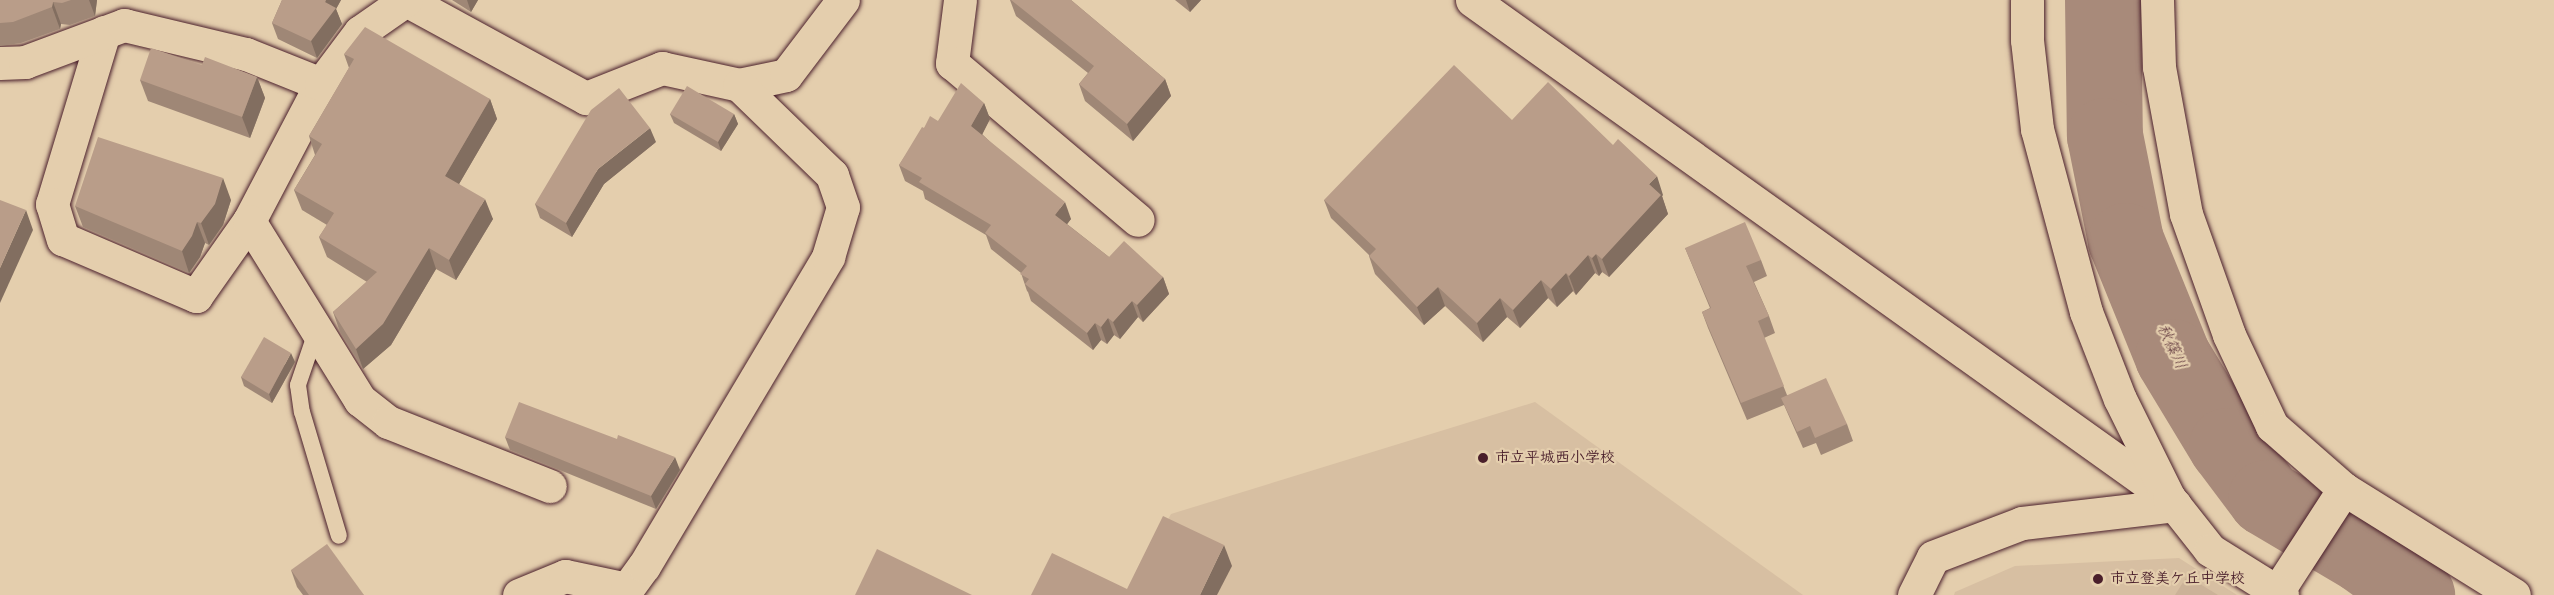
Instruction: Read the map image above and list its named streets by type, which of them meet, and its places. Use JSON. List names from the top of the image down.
{
  "water": ["秋篠川"],
  "places": ["市立平城西小学校", "市立登美ケ丘中学校"]
}
